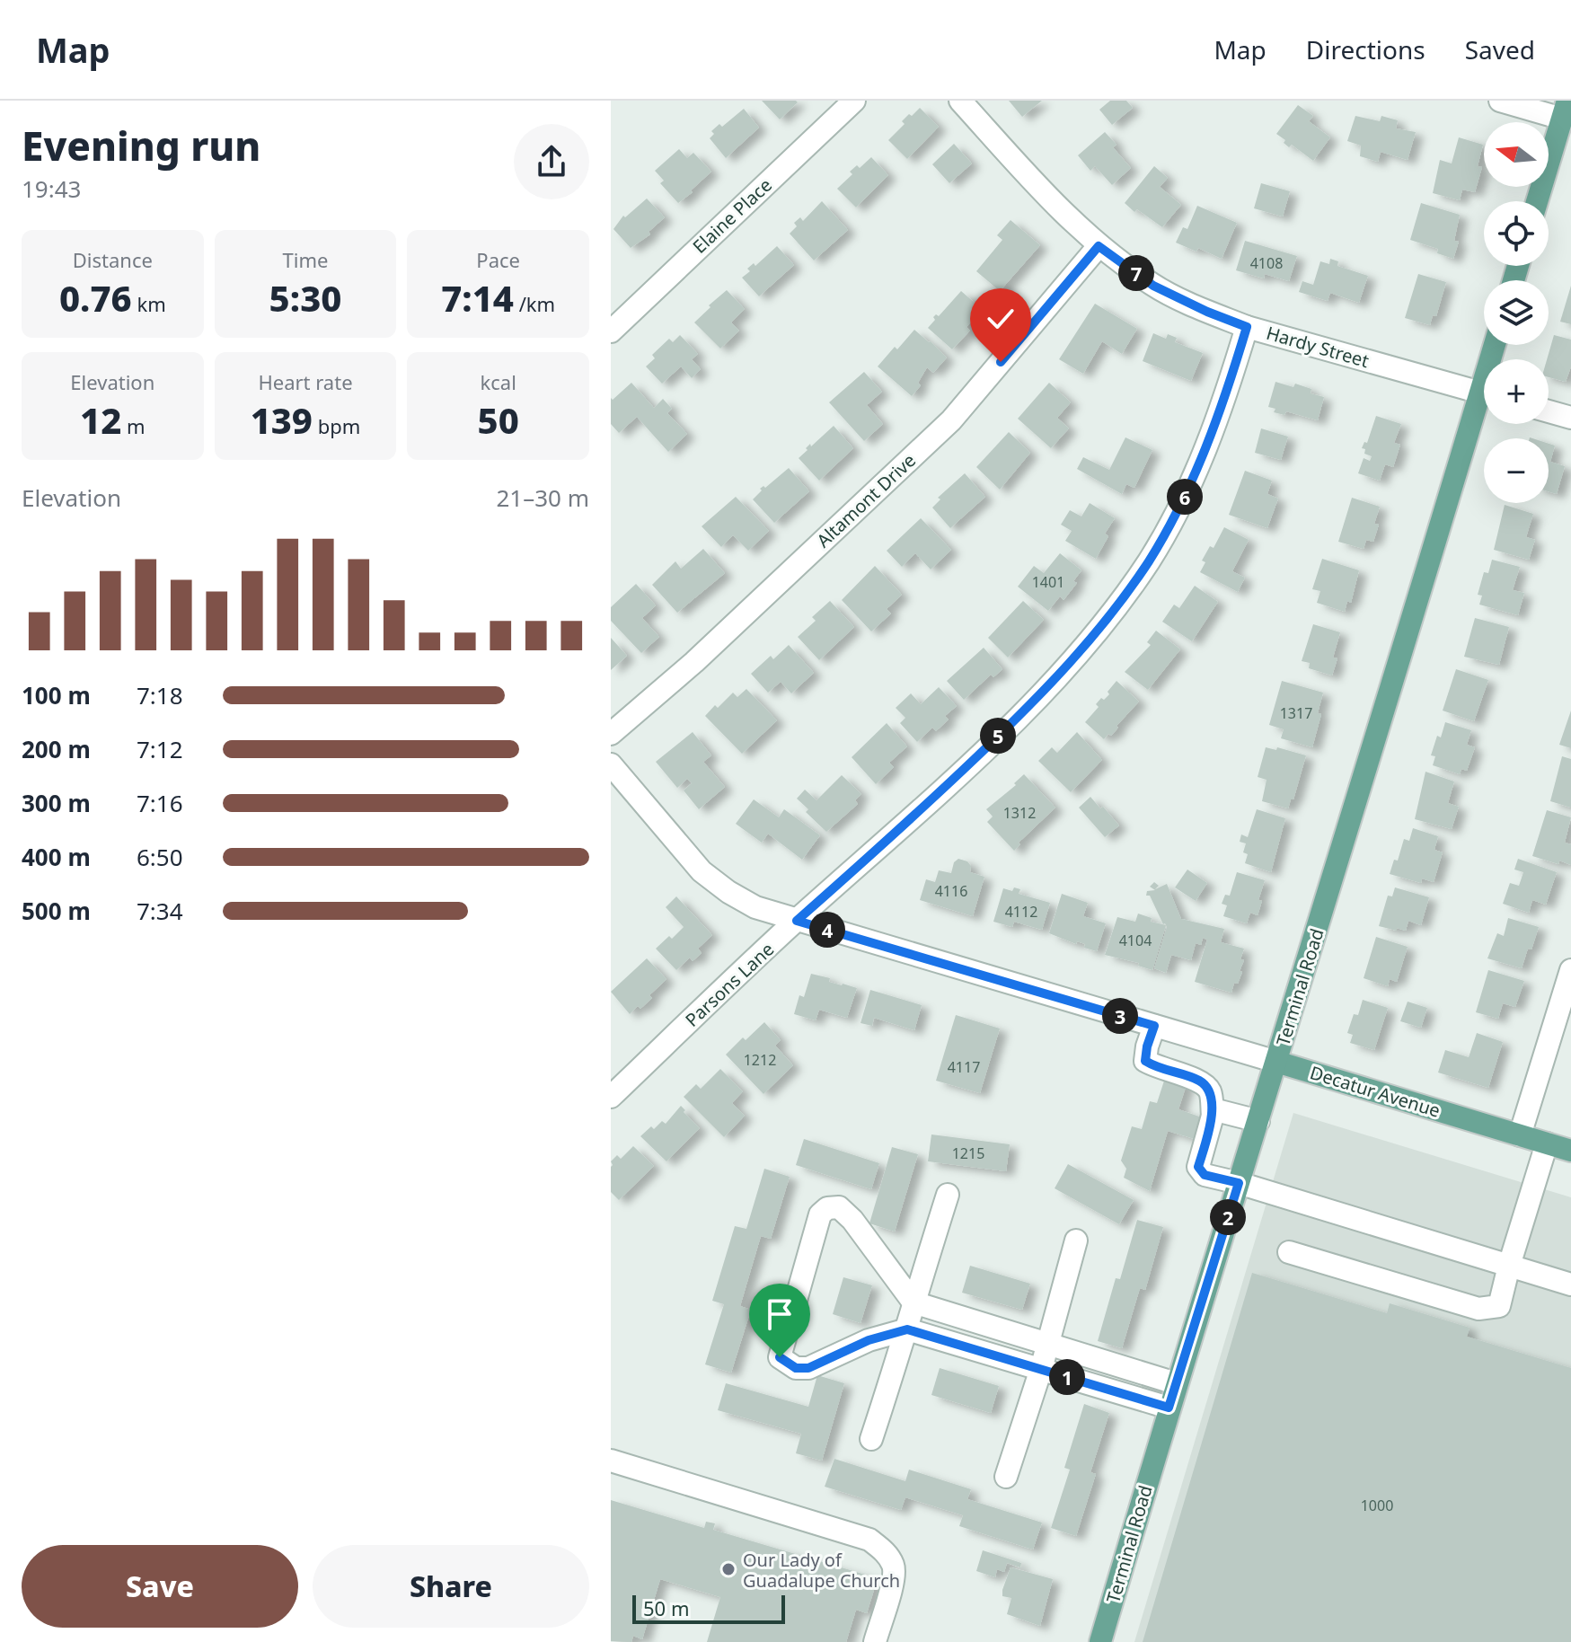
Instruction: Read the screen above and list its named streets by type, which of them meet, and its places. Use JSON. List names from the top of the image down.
{
  "streets": {
    "main road": ["Terminal Road", "Decatur Avenue"],
    "street": [
      "Elaine Place",
      "Hardy Street",
      "Altamont Drive",
      "Parsons Lane"
    ]
  },
  "crossings": [
    ["Hardy Street", "Altamont Drive"],
    ["Hardy Street", "Parsons Lane"],
    ["Parsons Lane", "Decatur Avenue"],
    ["Terminal Road", "Decatur Avenue"]
  ],
  "places": ["Our Lady of Guadalupe Church"],
  "house_numbers": [
    "4108",
    "1401",
    "1317",
    "1312",
    "4116",
    "4112",
    "4104",
    "1212",
    "4117",
    "1215",
    "1000"
  ],
  "scale_bar": "50 m",
  "north": "left",
  "page": {
    "header": "Map",
    "nav": ["Map", "Directions", "Saved"],
    "heading": ["Evening run", "19:43"],
    "map_buttons": ["+", "−"],
    "stats": [
      ["Distance", "0.76 km"],
      ["Time", "5:30"],
      ["Pace", "7:14 /km"],
      ["Elevation", "12 m"],
      ["Heart rate", "139 bpm"],
      ["kcal", "50"]
    ],
    "pins": [
      "7",
      "6",
      "5",
      "4",
      "3",
      "2",
      "1"
    ],
    "chart": ["Elevation", "21–30 m"],
    "list": [
      {
        "name": "100 m",
        "note": "7:18"
      },
      {
        "name": "200 m",
        "note": "7:12"
      },
      {
        "name": "300 m",
        "note": "7:16"
      },
      {
        "name": "400 m",
        "note": "6:50"
      },
      {
        "name": "500 m",
        "note": "7:34"
      }
    ],
    "buttons": ["Save", "Share"],
    "scale": "50 m"
  }
}
